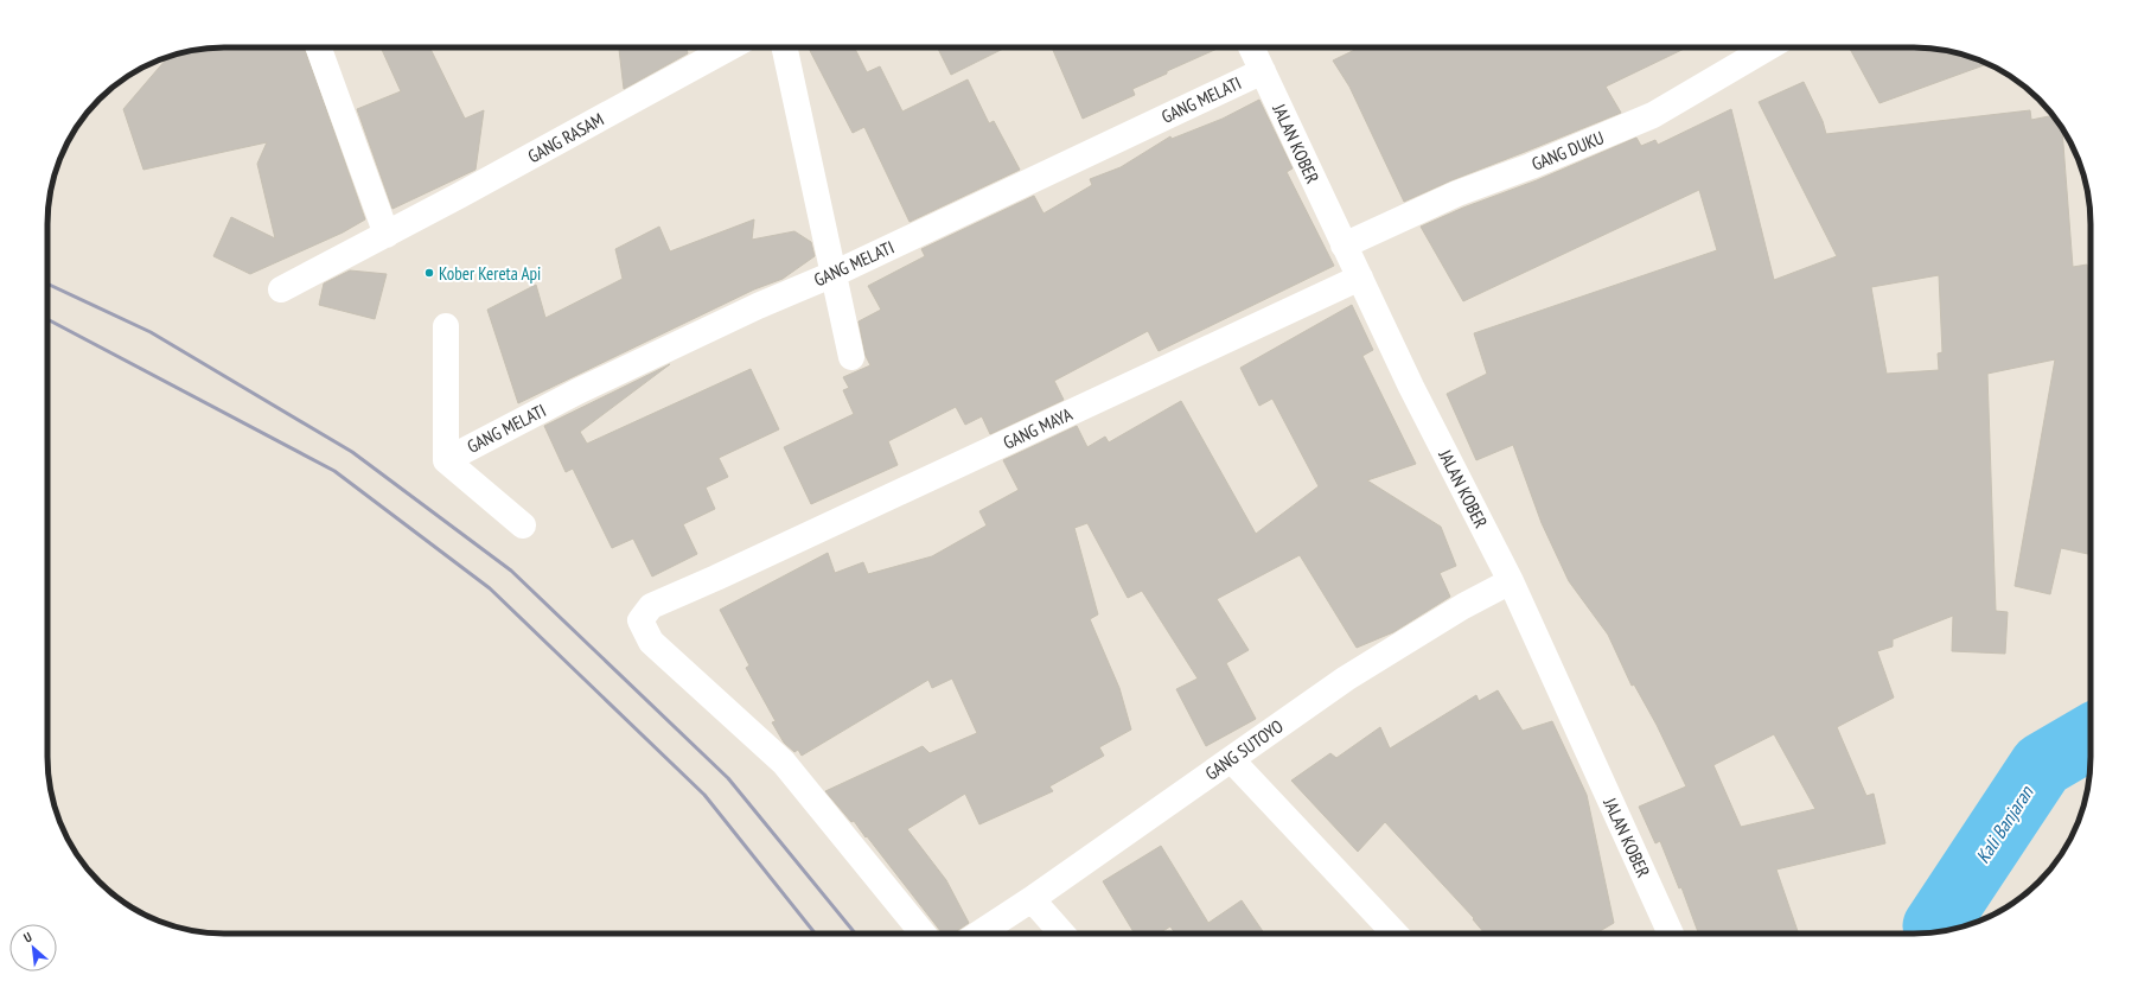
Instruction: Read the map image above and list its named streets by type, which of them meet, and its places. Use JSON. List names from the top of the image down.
{
  "streets": {
    "street": [
      "GANG MELATI",
      "GANG RASAM",
      "JALAN KOBER",
      "GANG DUKU",
      "GANG MAYA",
      "GANG SUTOYO"
    ]
  },
  "crossings": [
    ["GANG MELATI", "JALAN KOBER"],
    ["JALAN KOBER", "GANG DUKU"],
    ["JALAN KOBER", "GANG MAYA"],
    ["JALAN KOBER", "GANG SUTOYO"]
  ],
  "water": ["Kali Banjaran"],
  "places": ["Kober Kereta Api"],
  "north": "top left"
}
